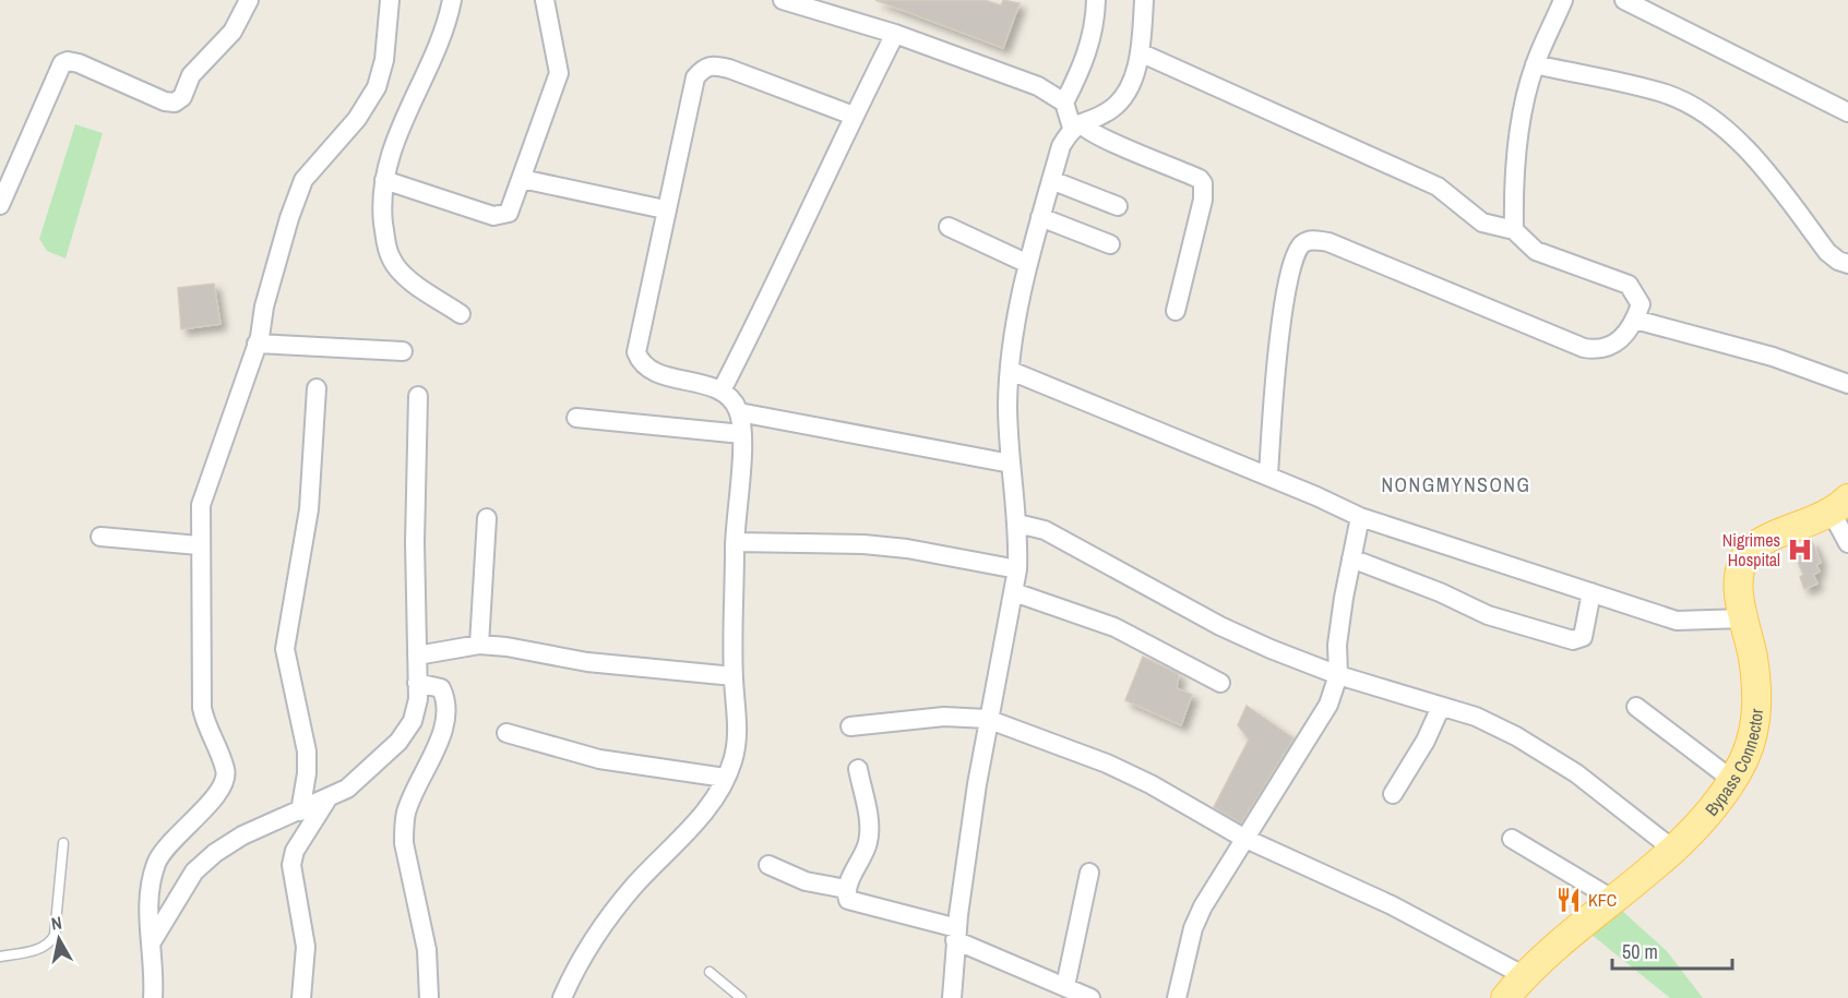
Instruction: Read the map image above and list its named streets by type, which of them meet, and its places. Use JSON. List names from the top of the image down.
{
  "streets": {
    "main road": ["Bypass Connector"]
  },
  "districts": ["NONGMYNSONG"],
  "places": {
    "hospital": ["Nigrimes Hospital"],
    "restaurant": ["KFC"]
  },
  "scale_bar": "50 m",
  "north": "top"
}
